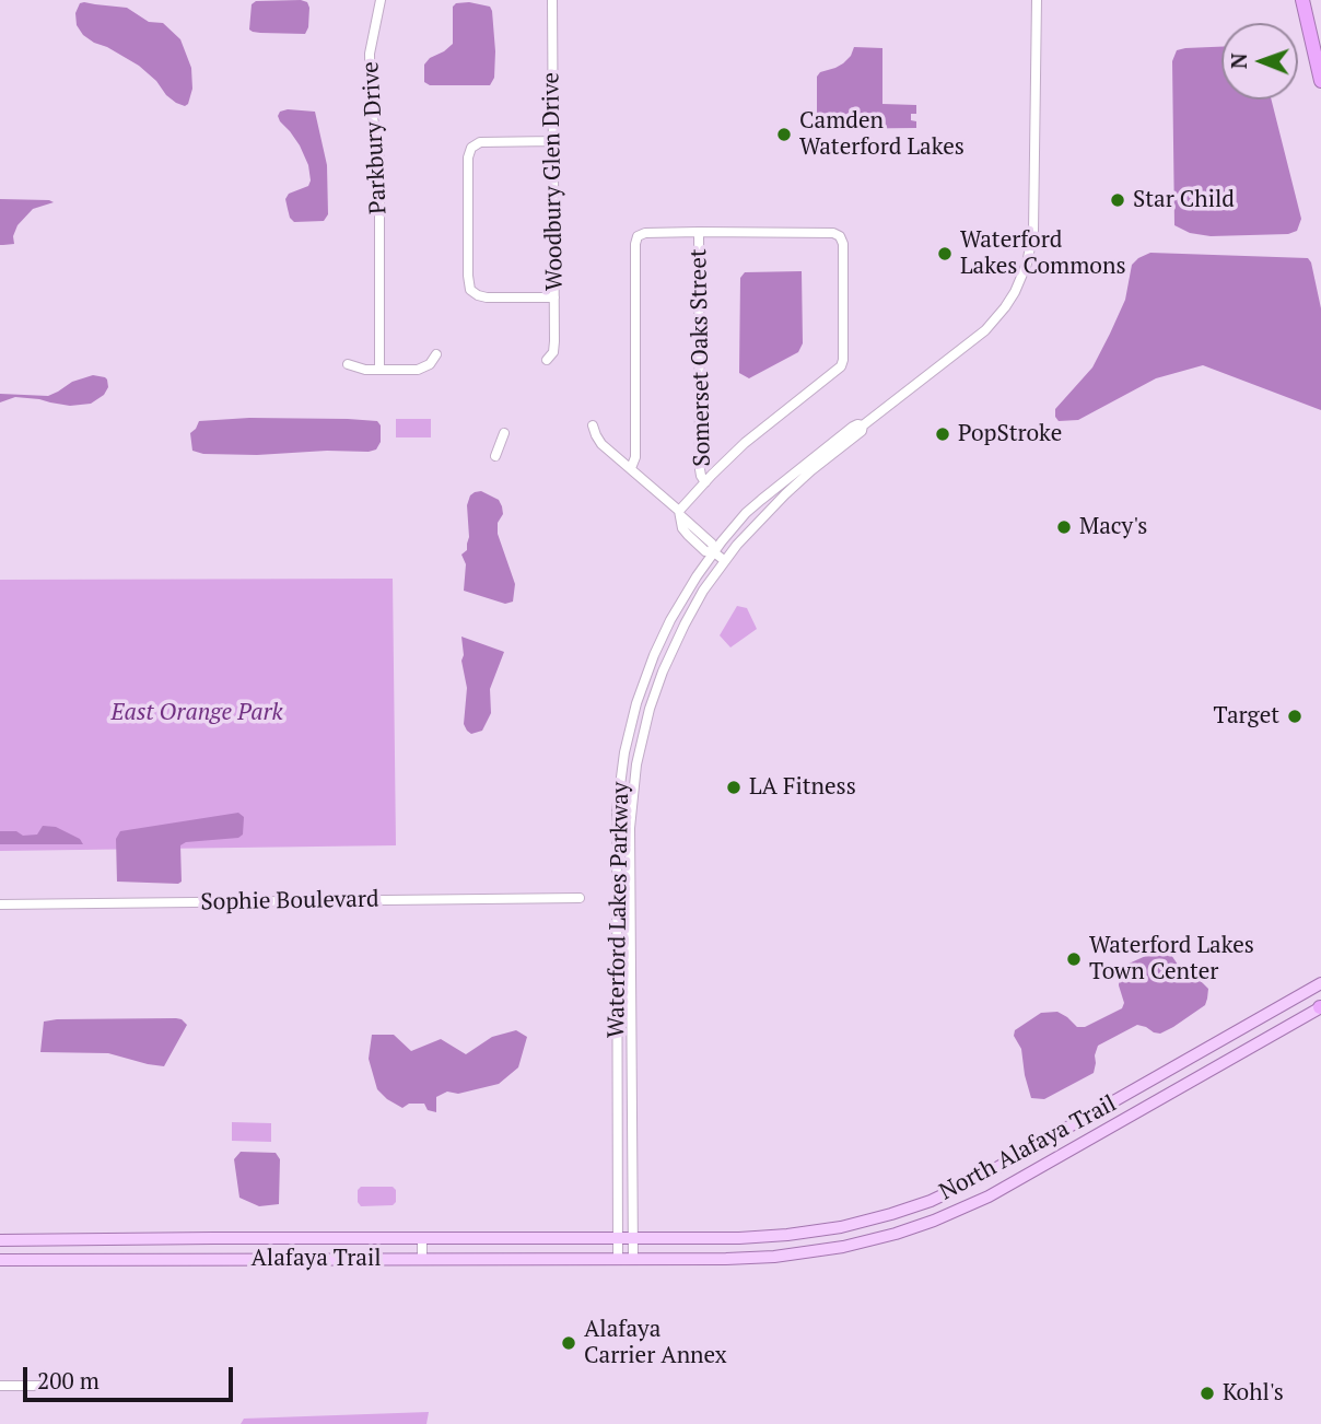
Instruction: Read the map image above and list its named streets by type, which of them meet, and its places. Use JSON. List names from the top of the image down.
{
  "streets": {
    "main road": ["North Alafaya Trail", "Alafaya Trail"],
    "street": [
      "Parkbury Drive",
      "Woodbury Glen Drive",
      "Somerset Oaks Street",
      "Sophie Boulevard",
      "Waterford Lakes Parkway"
    ]
  },
  "crossings": [
    ["Waterford Lakes Parkway", "North Alafaya Trail"],
    ["Waterford Lakes Parkway", "Alafaya Trail"],
    ["North Alafaya Trail", "Alafaya Trail"]
  ],
  "parks": ["East Orange Park"],
  "places": [
    "Camden Waterford Lakes",
    "Star Child",
    "Waterford Lakes Commons",
    "PopStroke",
    "Macy's",
    "Target",
    "LA Fitness",
    "Waterford Lakes Town Center",
    "Alafaya Carrier Annex",
    "Kohl's"
  ],
  "scale_bar": "200 m",
  "north": "left"
}
